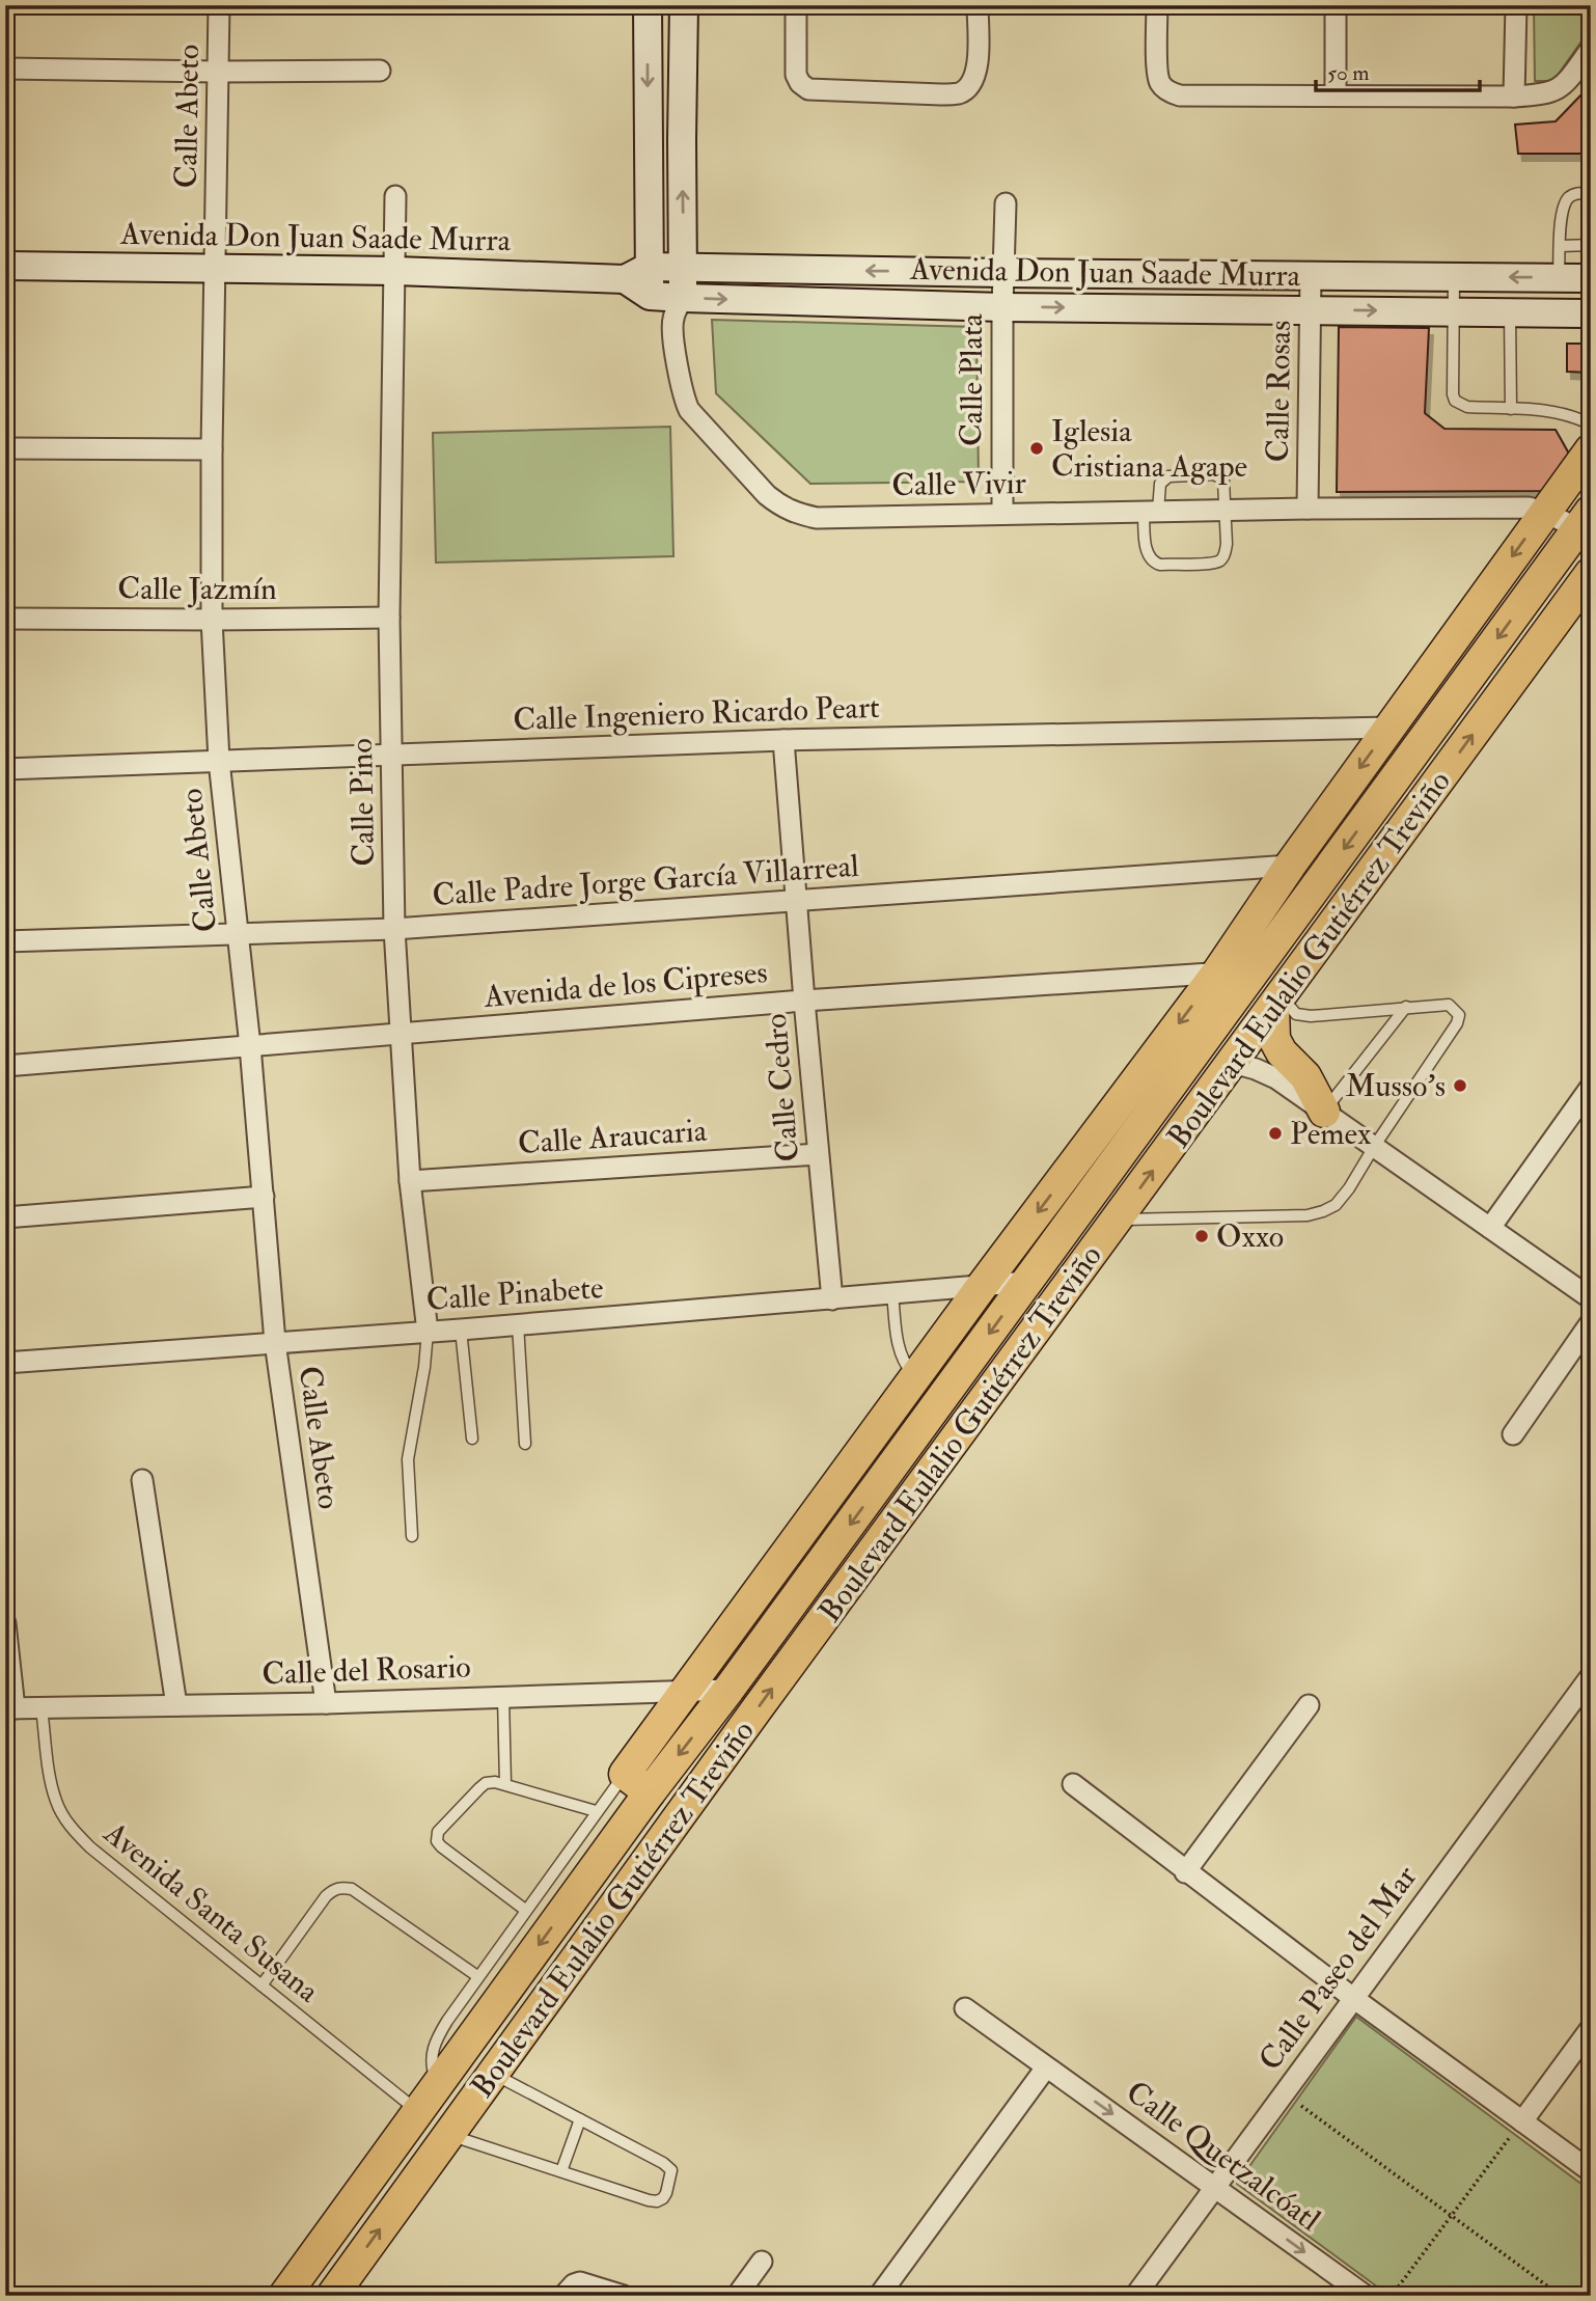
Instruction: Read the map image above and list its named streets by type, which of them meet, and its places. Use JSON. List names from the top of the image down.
{
  "streets": {
    "main road": ["Boulevard Eulalio Gutiérrez Treviño"],
    "street": [
      "Calle Abeto",
      "Avenida Don Juan Saade Murra",
      "Calle Plata",
      "Calle Rosas",
      "Calle Vivir",
      "Calle Jazmín",
      "Calle Ingeniero Ricardo Peart",
      "Calle Pino",
      "Calle Padre Jorge García Villarreal",
      "Avenida de los Cipreses",
      "Calle Cedro",
      "Calle Araucaria",
      "Calle Pinabete",
      "Calle del Rosario",
      "Calle Paseo del Mar",
      "Calle Quetzalcóatl"
    ],
    "lane": ["Avenida Santa Susana"]
  },
  "crossings": [
    ["Calle Abeto", "Avenida Don Juan Saade Murra"],
    ["Calle Abeto", "Calle Jazmín"],
    ["Calle Abeto", "Calle Ingeniero Ricardo Peart"],
    ["Calle Abeto", "Calle Padre Jorge García Villarreal"],
    ["Calle Abeto", "Avenida de los Cipreses"],
    ["Calle Abeto", "Calle Pinabete"],
    ["Calle Abeto", "Calle del Rosario"],
    ["Avenida Don Juan Saade Murra", "Calle Plata"],
    ["Avenida Don Juan Saade Murra", "Calle Rosas"],
    ["Avenida Don Juan Saade Murra", "Calle Vivir"],
    ["Avenida Don Juan Saade Murra", "Calle Pino"],
    ["Calle Plata", "Calle Vivir"],
    ["Calle Rosas", "Calle Vivir"],
    ["Calle Vivir", "Boulevard Eulalio Gutiérrez Treviño"],
    ["Calle Jazmín", "Calle Pino"],
    ["Calle Ingeniero Ricardo Peart", "Calle Pino"],
    ["Calle Ingeniero Ricardo Peart", "Calle Cedro"],
    ["Calle Pino", "Calle Padre Jorge García Villarreal"],
    ["Calle Pino", "Avenida de los Cipreses"],
    ["Calle Pino", "Calle Araucaria"],
    ["Calle Pino", "Calle Pinabete"],
    ["Calle Padre Jorge García Villarreal", "Calle Cedro"],
    ["Boulevard Eulalio Gutiérrez Treviño", "Avenida de los Cipreses"],
    ["Boulevard Eulalio Gutiérrez Treviño", "Calle Pinabete"],
    ["Boulevard Eulalio Gutiérrez Treviño", "Calle del Rosario"],
    ["Boulevard Eulalio Gutiérrez Treviño", "Avenida Santa Susana"],
    ["Avenida de los Cipreses", "Calle Cedro"],
    ["Calle Cedro", "Calle Araucaria"],
    ["Calle Cedro", "Calle Pinabete"],
    ["Calle del Rosario", "Avenida Santa Susana"],
    ["Calle Paseo del Mar", "Calle Quetzalcóatl"]
  ],
  "one_way": ["Calle Quetzalcóatl"],
  "places": [
    "Iglesia Cristiana Agape",
    "Musso's",
    "Pemex",
    "Oxxo"
  ],
  "scale_bar": "50 m"
}
